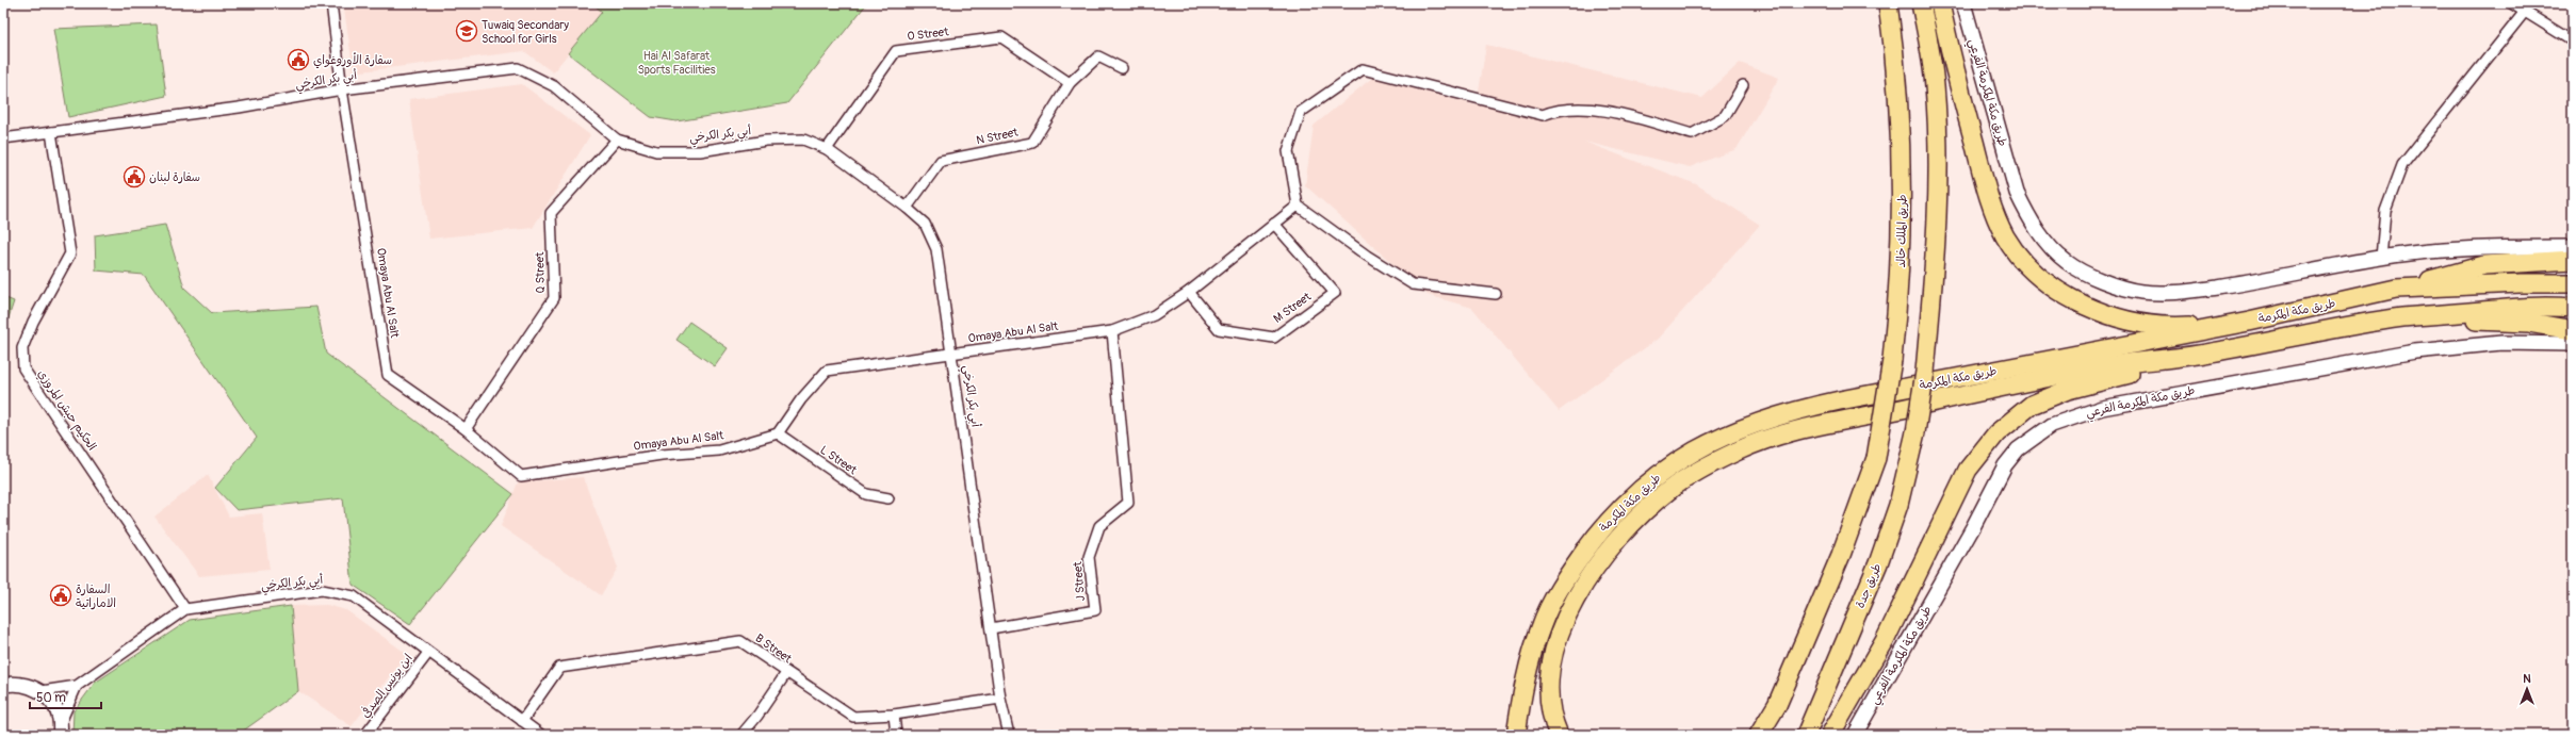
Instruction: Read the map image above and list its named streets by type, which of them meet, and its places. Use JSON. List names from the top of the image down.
{
  "streets": {
    "highway": ["طريق الملك خالد", "طريق مكة المكرمة", "طريق جدة"],
    "street": [
      "O Street",
      "أبي بكر الكرخي",
      "طريق مكة المكرمة الفرعي",
      "N Street",
      "Q Street",
      "Omaya Abu Al Salt",
      "M Street",
      "الحكيم حبش المروزي",
      "L Street",
      "J Street",
      "B Street",
      "ابن يونس الصدفي"
    ]
  },
  "crossings": [
    ["O Street", "أبي بكر الكرخي"],
    ["O Street", "N Street"],
    ["أبي بكر الكرخي", "N Street"],
    ["أبي بكر الكرخي", "Q Street"],
    ["أبي بكر الكرخي", "Omaya Abu Al Salt"],
    ["أبي بكر الكرخي", "الحكيم حبش المروزي"],
    ["أبي بكر الكرخي", "J Street"],
    ["أبي بكر الكرخي", "B Street"],
    ["أبي بكر الكرخي", "ابن يونس الصدفي"],
    ["Q Street", "Omaya Abu Al Salt"],
    ["Omaya Abu Al Salt", "M Street"],
    ["Omaya Abu Al Salt", "L Street"],
    ["Omaya Abu Al Salt", "J Street"]
  ],
  "parks": ["Hai Al Safarat Sports Facilities"],
  "places": {
    "school or university": ["Tuwaiq Secondary School for Girls"],
    "public building": ["سفارة الأوروغواي", "سفارة لبنان", "السفارة الاماراتية"]
  },
  "scale_bar": "50 m",
  "north": "top"
}
